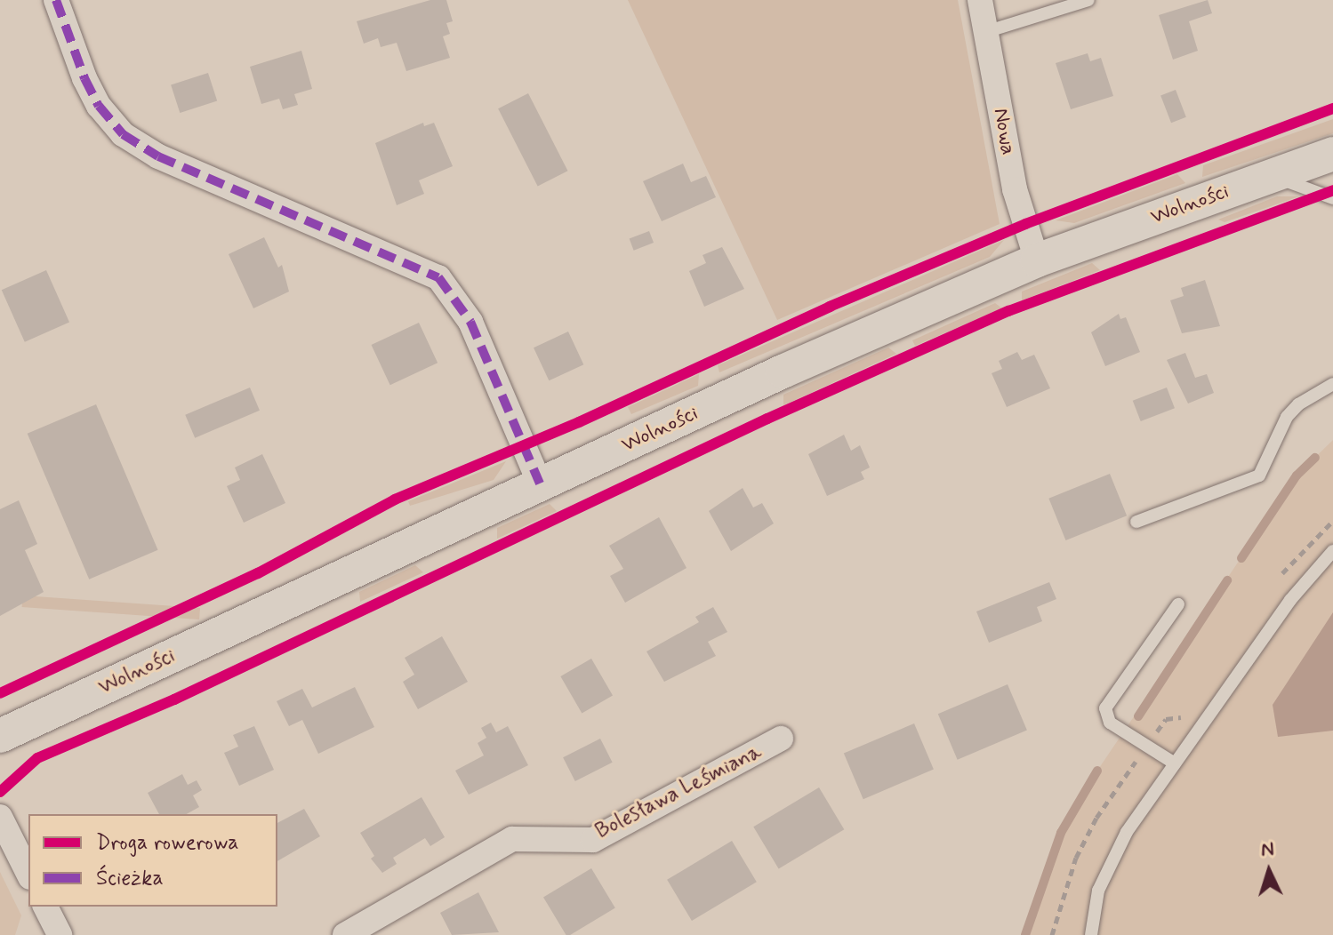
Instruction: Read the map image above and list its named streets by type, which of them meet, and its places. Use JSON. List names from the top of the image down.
{
  "streets": {
    "main road": ["Wolności"],
    "street": ["Nowa", "Bolesława Leśmiana"]
  },
  "crossings": [
    ["Nowa", "Wolności"]
  ],
  "legend": ["Droga rowerowa", "Ścieżka"],
  "north": "top"
}
